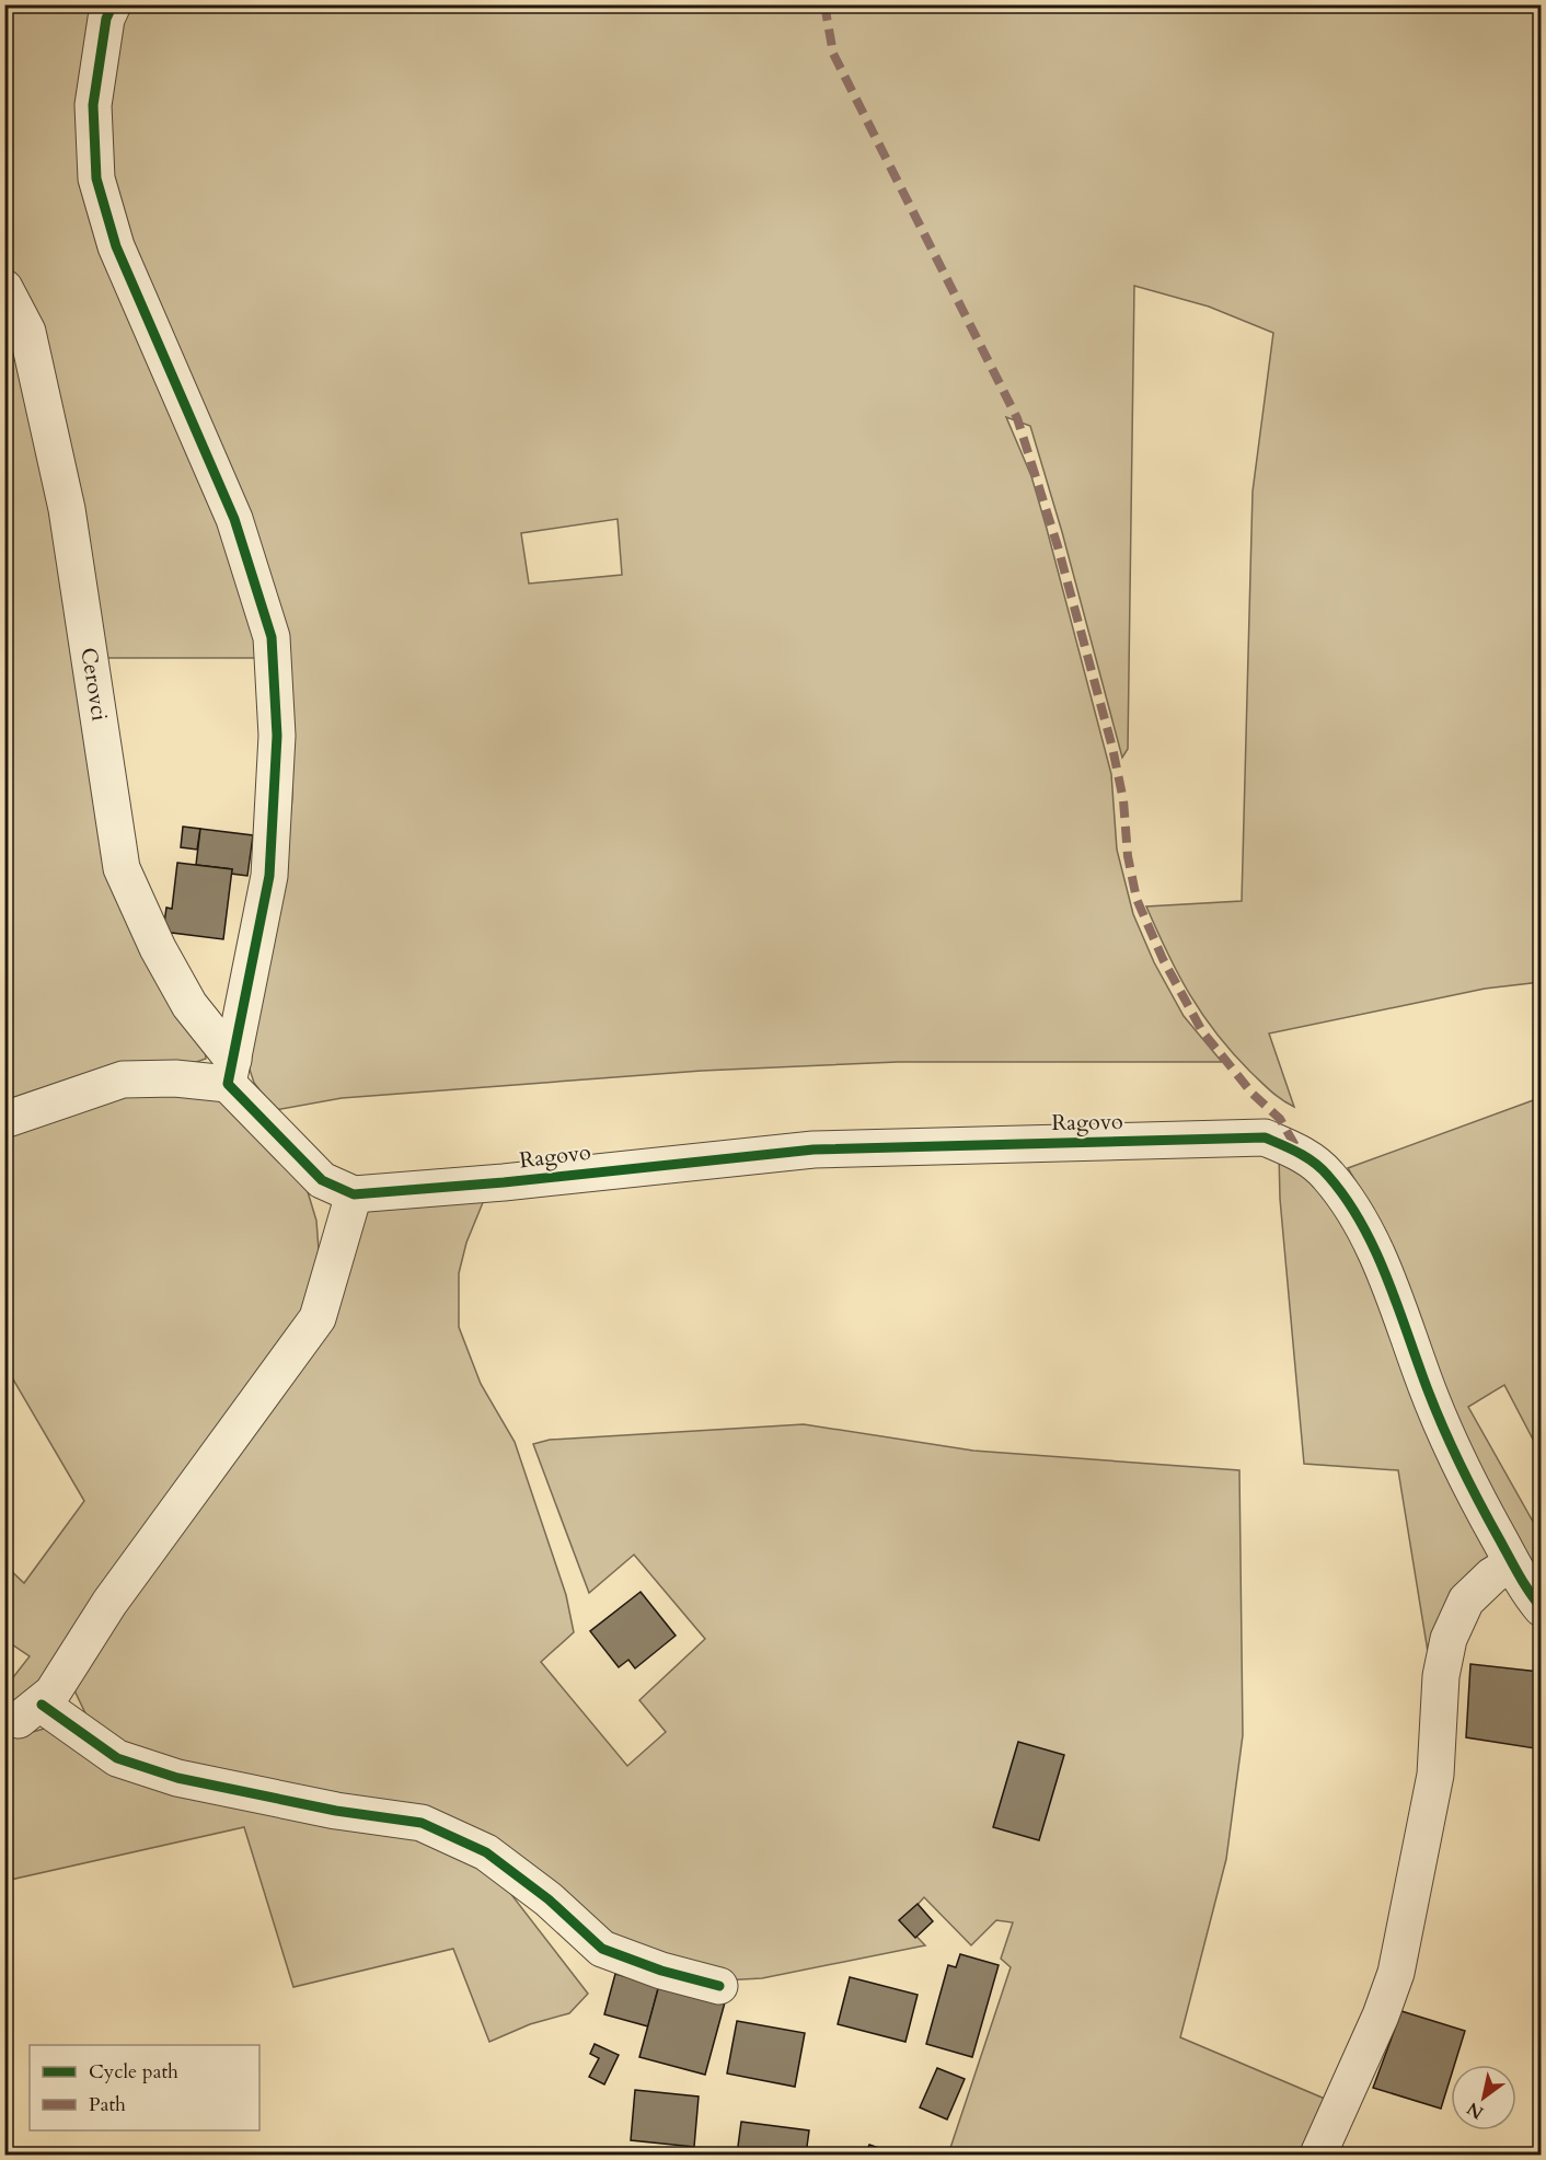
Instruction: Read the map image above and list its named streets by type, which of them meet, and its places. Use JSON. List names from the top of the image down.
{
  "streets": {
    "street": ["Cerovci", "Ragovo"]
  },
  "crossings": [
    ["Cerovci", "Ragovo"]
  ],
  "legend": ["Cycle path", "Path"],
  "north": "bottom left"
}
